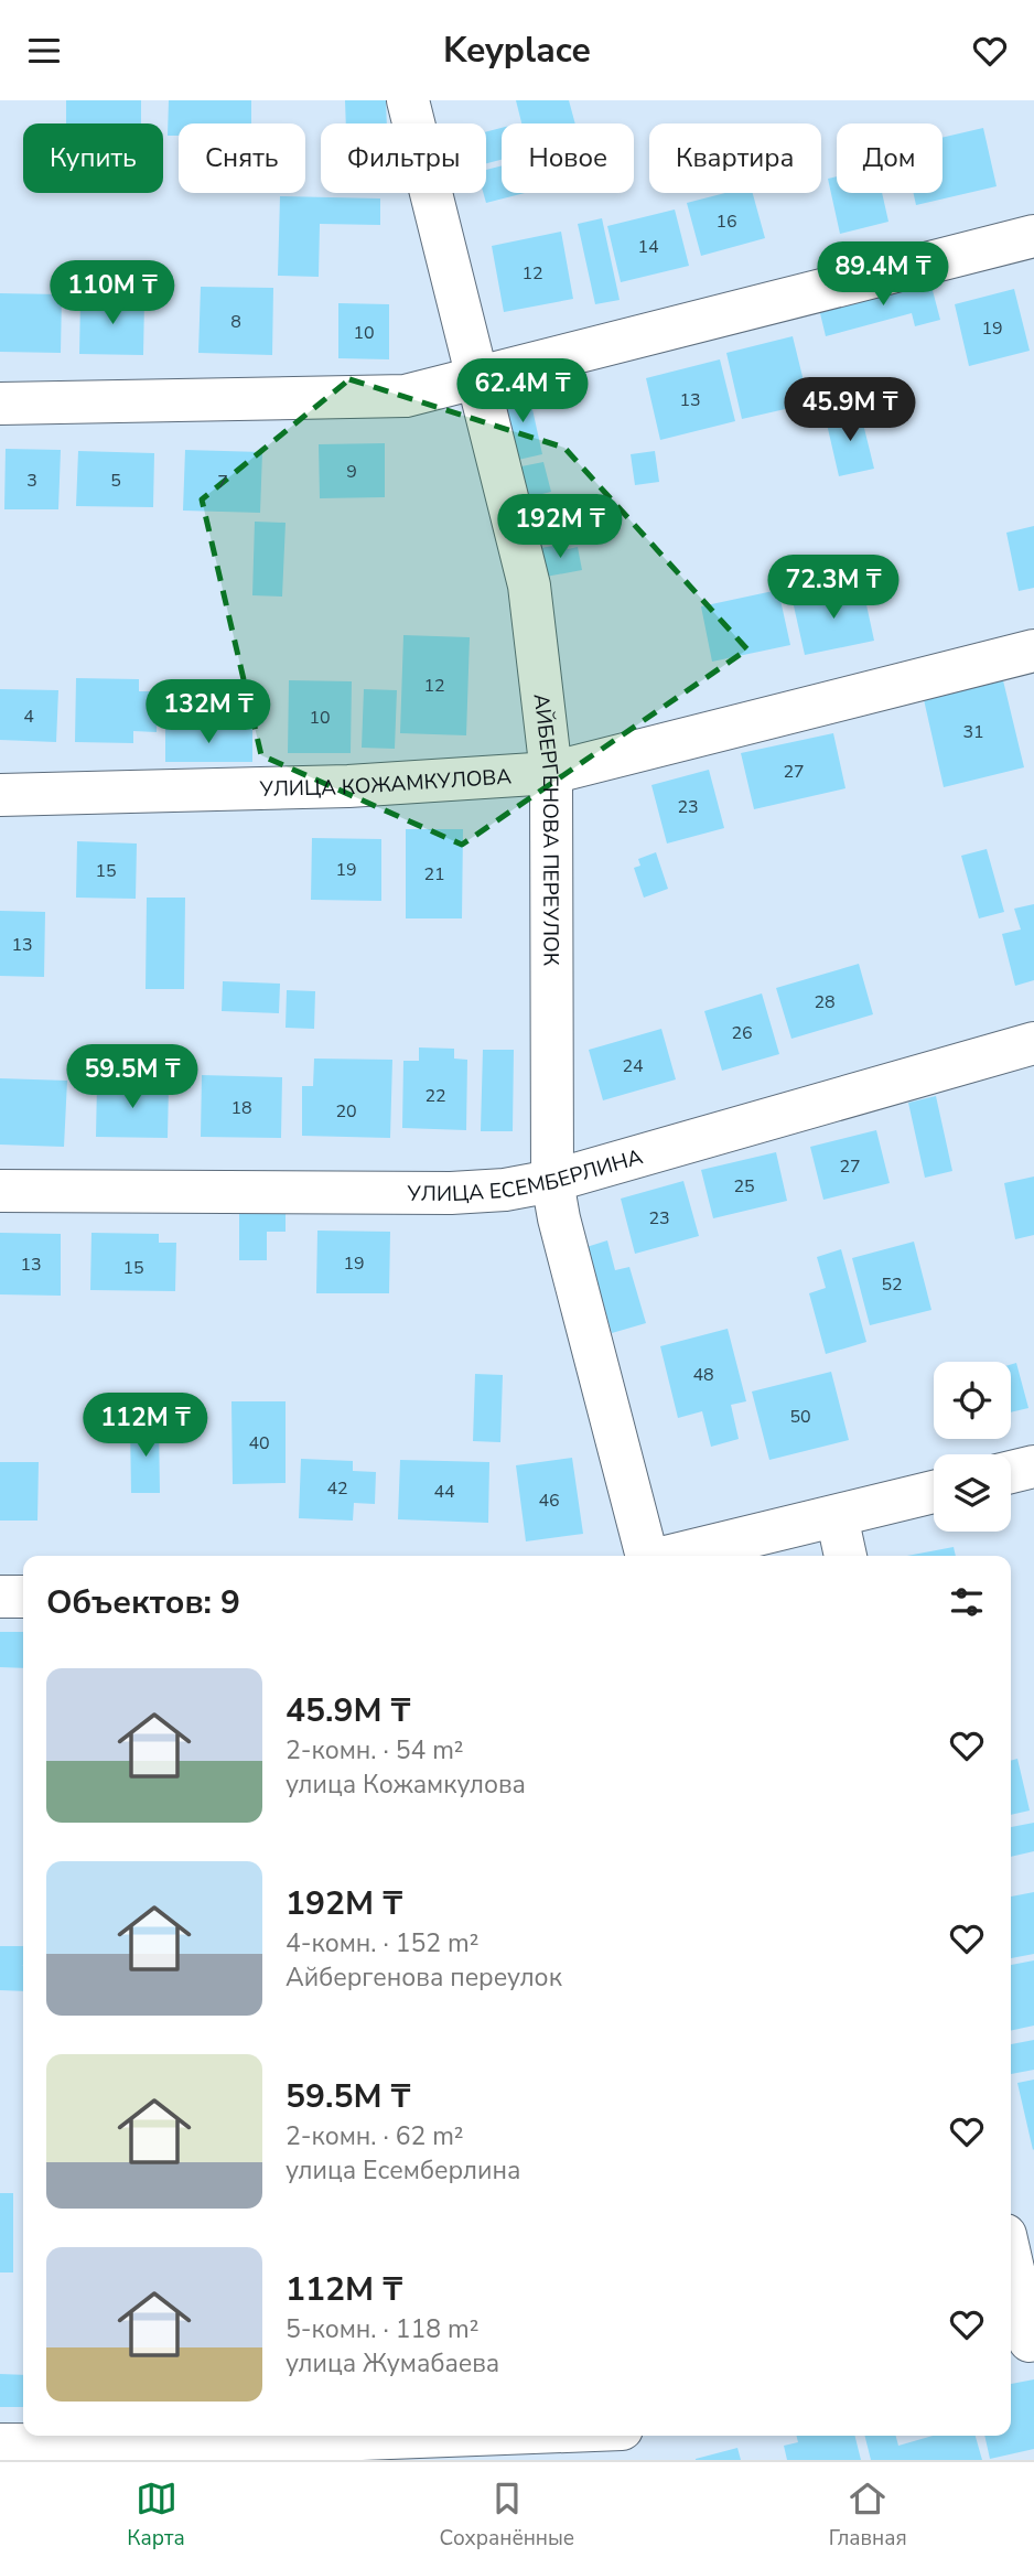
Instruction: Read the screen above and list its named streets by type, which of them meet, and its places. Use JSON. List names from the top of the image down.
{
  "streets": {
    "street": ["УЛИЦА КОЖАМКУЛОВА", "АЙБЕРГЕНОВА ПЕРЕУЛОК", "УЛИЦА ЕСЕМБЕРЛИНА"]
  },
  "crossings": [
    ["УЛИЦА КОЖАМКУЛОВА", "АЙБЕРГЕНОВА ПЕРЕУЛОК"],
    ["АЙБЕРГЕНОВА ПЕРЕУЛОК", "УЛИЦА ЕСЕМБЕРЛИНА"]
  ],
  "house_numbers": [
    "16",
    "14",
    "12",
    "8",
    "19",
    "10",
    "13",
    "9",
    "3",
    "5",
    "7",
    "12",
    "4",
    "10",
    "31",
    "27",
    "23",
    "19",
    "15",
    "21",
    "13",
    "28",
    "26",
    "24",
    "22",
    "18",
    "20",
    "27",
    "25",
    "23",
    "19",
    "13",
    "15",
    "52",
    "48",
    "50",
    "40",
    "42",
    "44",
    "46"
  ],
  "page": {
    "header": "Keyplace",
    "chip": [
      "Купить",
      "Снять",
      "Фильтры",
      "Новое",
      "Квартира",
      "Дом"
    ],
    "price": [
      "89.4M ₸",
      "110M ₸",
      "62.4M ₸",
      "45.9M ₸",
      "192M ₸",
      "72.3M ₸",
      "132M ₸",
      "59.5M ₸",
      "112M ₸"
    ],
    "heading": "Объектов: 9",
    "list": [
      {
        "name": "45.9M ₸",
        "note": "2-комн. · 54 m² · улица Кожамкулова"
      },
      {
        "name": "192M ₸",
        "note": "4-комн. · 152 m² · Айбергенова переулок"
      },
      {
        "name": "59.5M ₸",
        "note": "2-комн. · 62 m² · улица Есемберлина"
      },
      {
        "name": "112M ₸",
        "note": "5-комн. · 118 m² · улица Жумабаева"
      }
    ],
    "tabs": ["Карта", "Сохранённые", "Главная"]
  }
}
